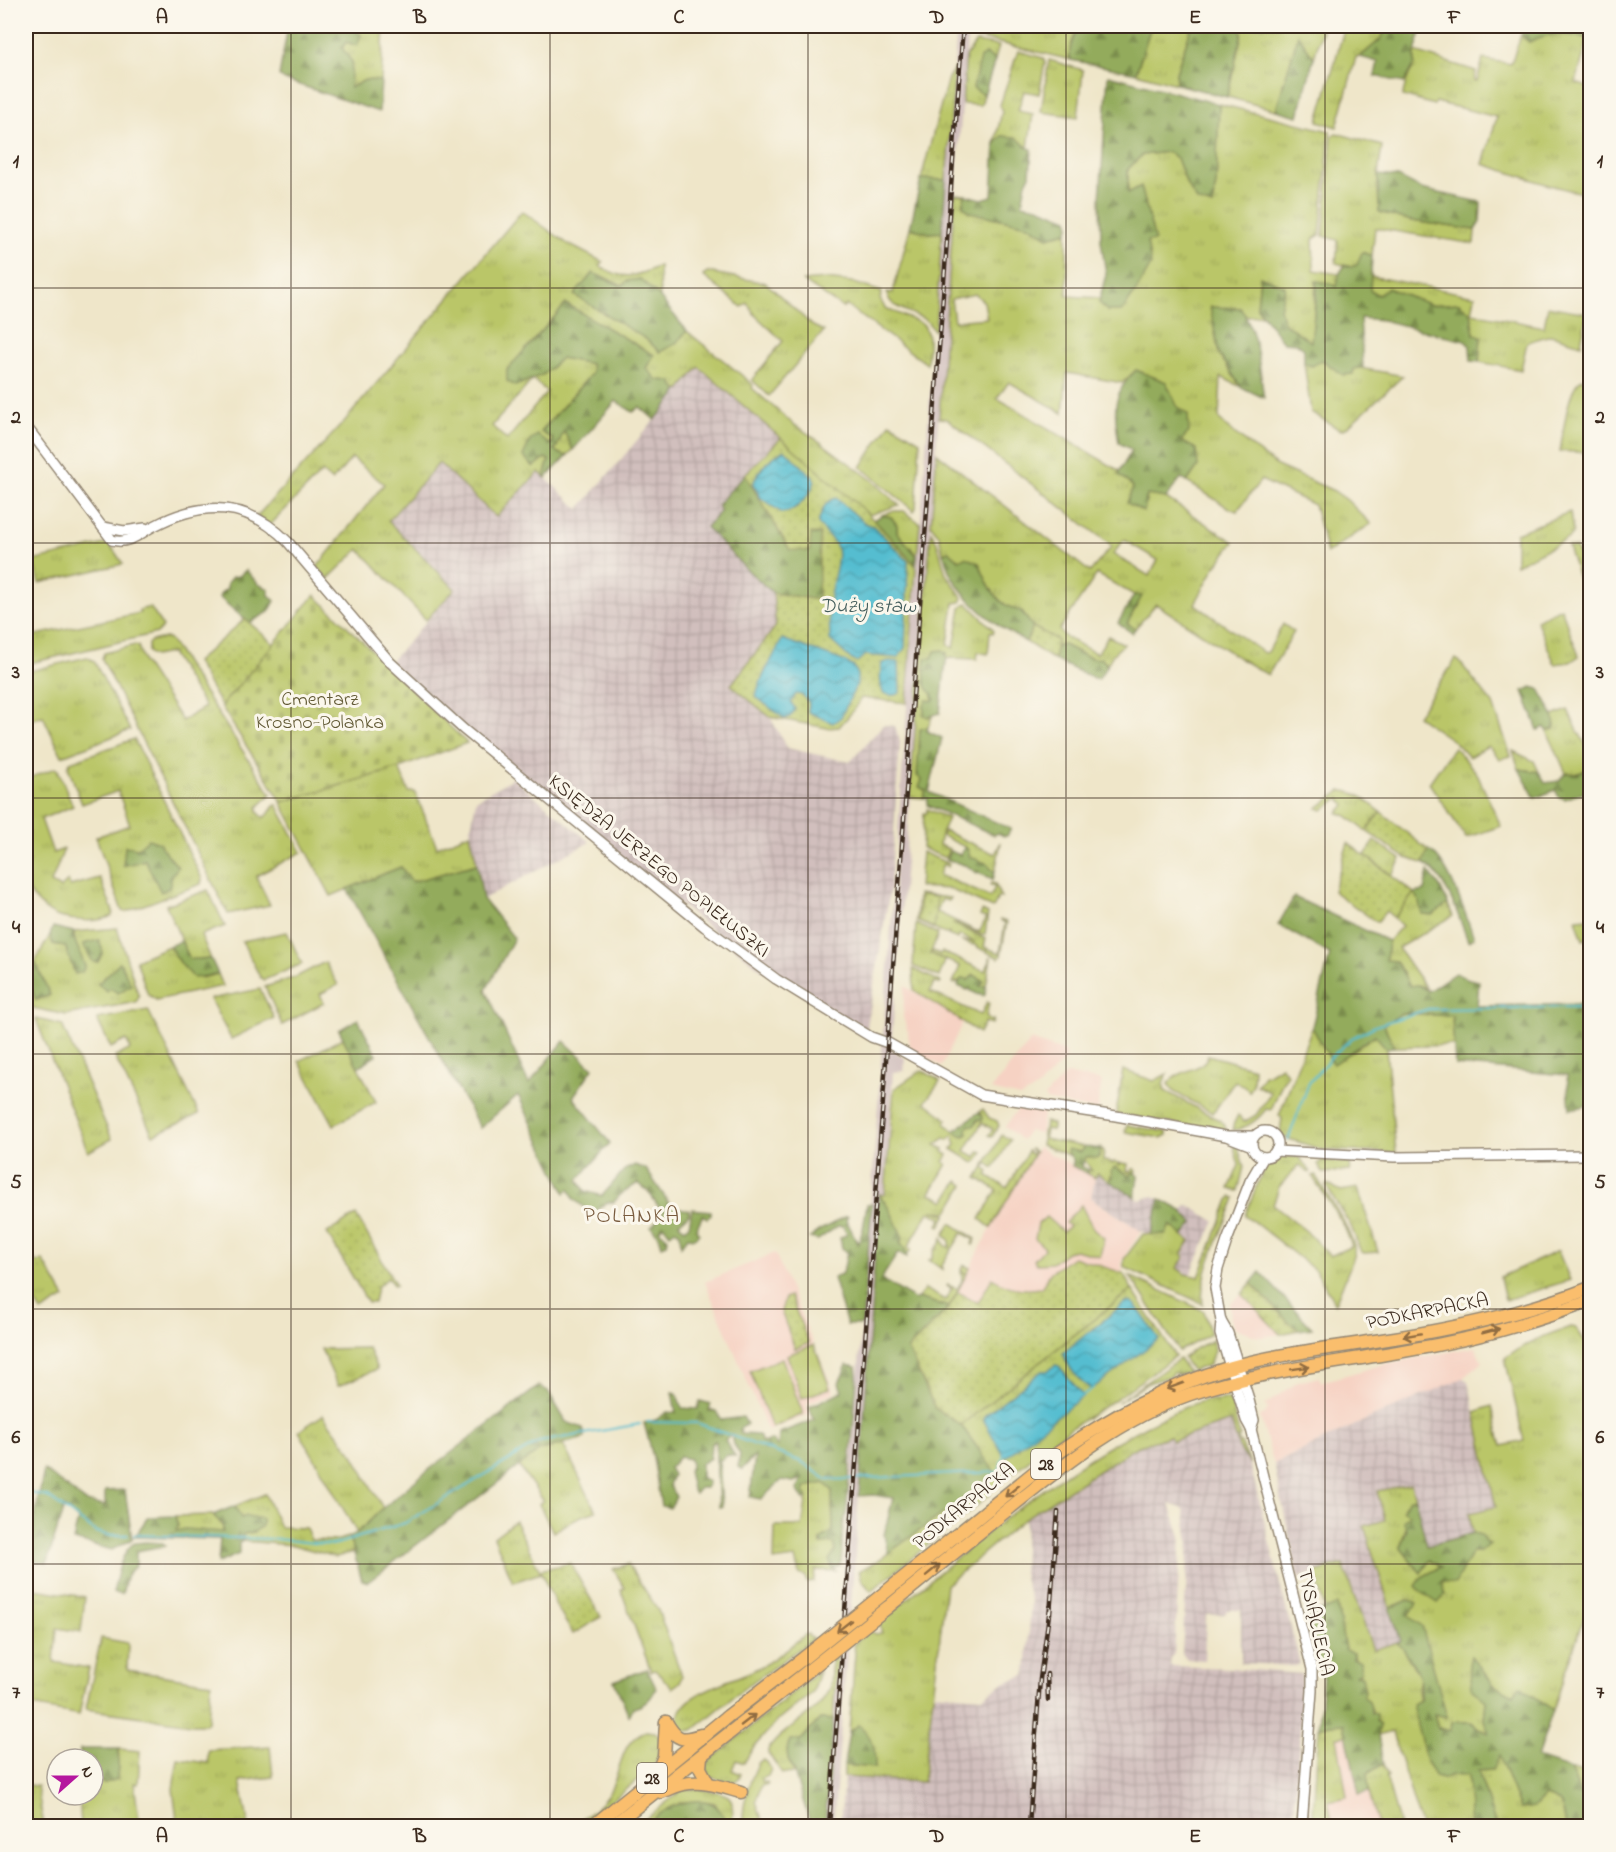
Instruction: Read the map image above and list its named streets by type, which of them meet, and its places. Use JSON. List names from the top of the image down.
{
  "streets": {
    "main road": ["PODKARPACKA", "28"],
    "street": ["KSIĘDZA JERZEGO POPIEŁUSZKI", "TYSIĄCLECIA"]
  },
  "crossings": [
    ["KSIĘDZA JERZEGO POPIEŁUSZKI", "TYSIĄCLECIA"],
    ["PODKARPACKA", "TYSIĄCLECIA"]
  ],
  "districts": ["POLANKA"],
  "water": ["Duży staw"],
  "parks": ["Cmentarz Krosno-Polanka"],
  "north": "right",
  "grid": {
    "columns": [
      "A",
      "B",
      "C",
      "D",
      "E",
      "F"
    ],
    "rows": [
      "1",
      "2",
      "3",
      "4",
      "5",
      "6",
      "7"
    ]
  }
}
